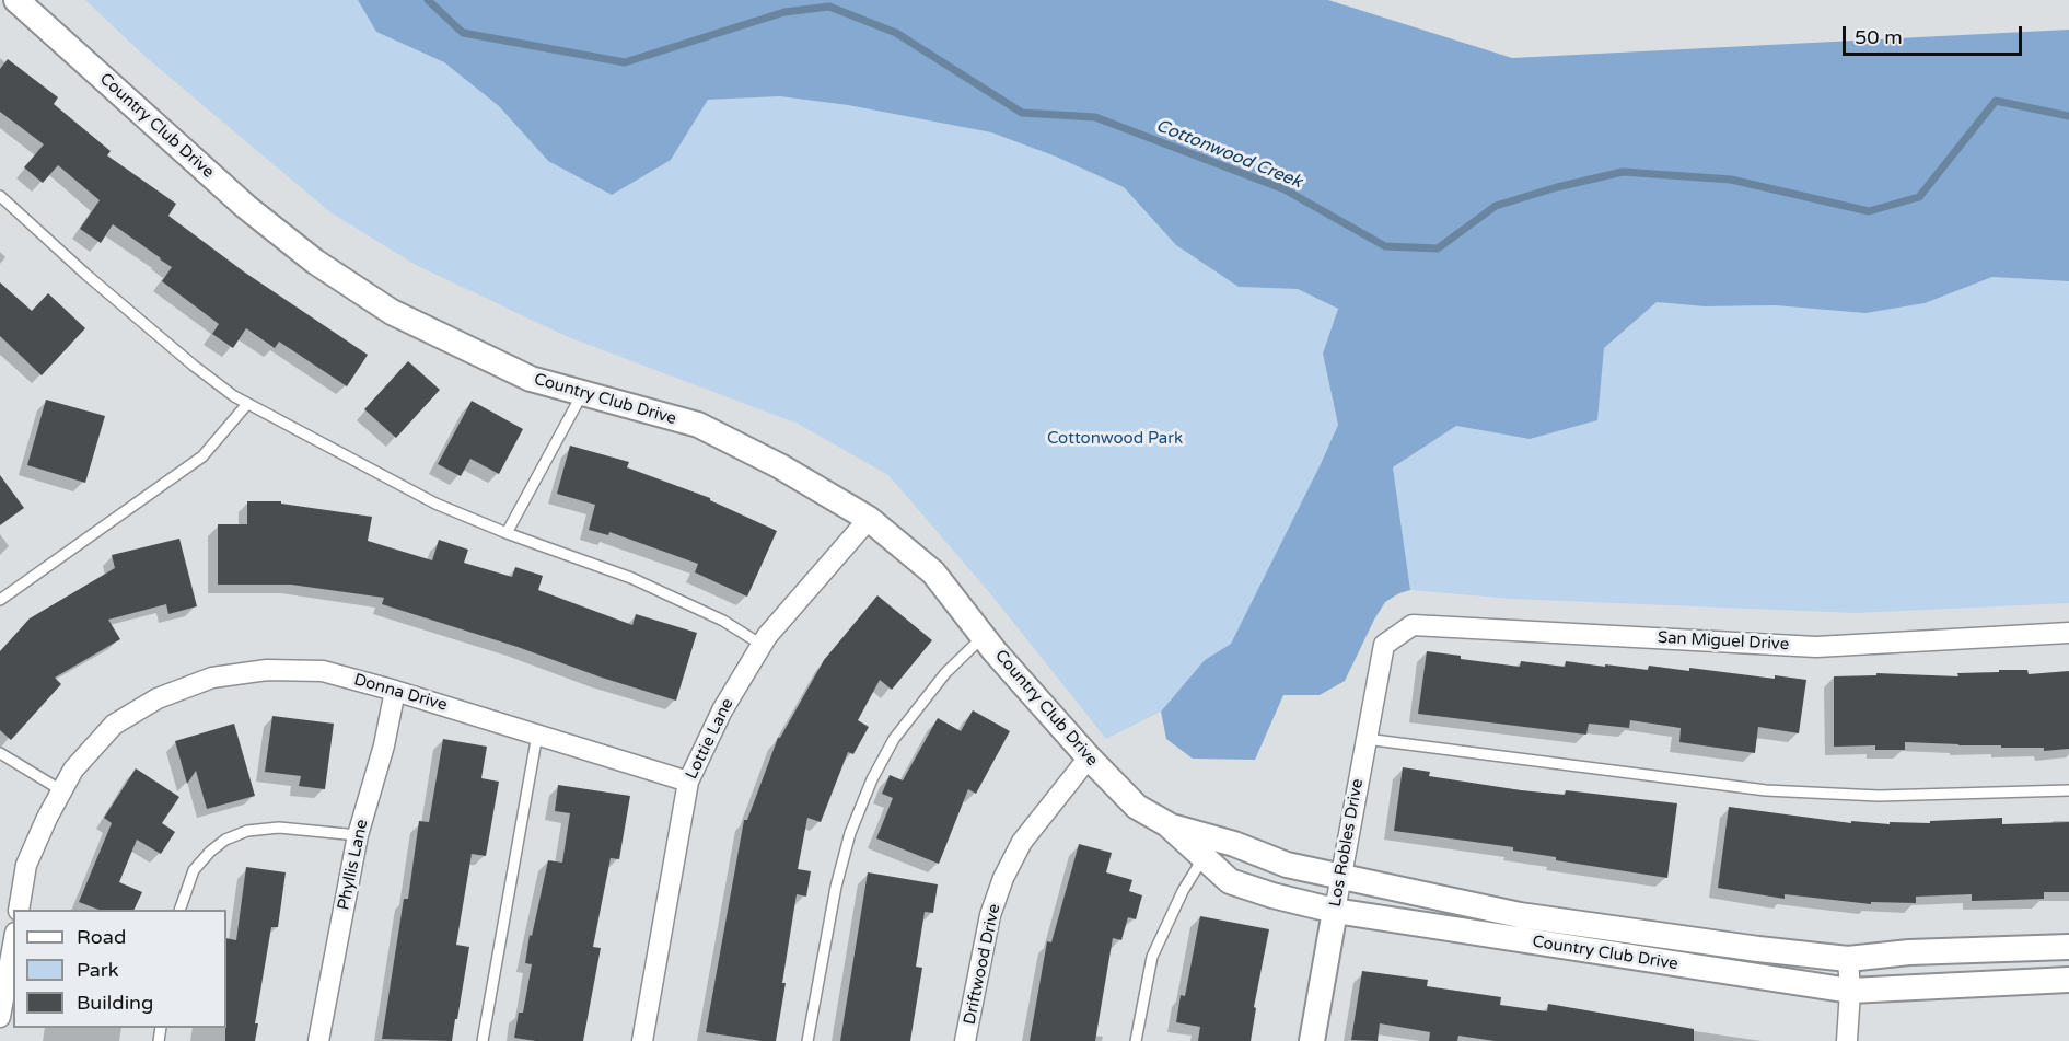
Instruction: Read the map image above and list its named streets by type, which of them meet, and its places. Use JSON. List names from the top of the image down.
{
  "streets": {
    "street": [
      "Country Club Drive",
      "San Miguel Drive",
      "Donna Drive",
      "Lottie Lane",
      "Los Robles Drive",
      "Phyllis Lane",
      "Driftwood Drive"
    ]
  },
  "crossings": [
    ["Country Club Drive", "Lottie Lane"],
    ["Country Club Drive", "Los Robles Drive"],
    ["Country Club Drive", "Driftwood Drive"],
    ["San Miguel Drive", "Los Robles Drive"],
    ["Donna Drive", "Lottie Lane"],
    ["Donna Drive", "Phyllis Lane"]
  ],
  "water": ["Cottonwood Creek"],
  "parks": ["Cottonwood Park"],
  "legend": ["Road", "Park", "Building"],
  "scale_bar": "50 m"
}
